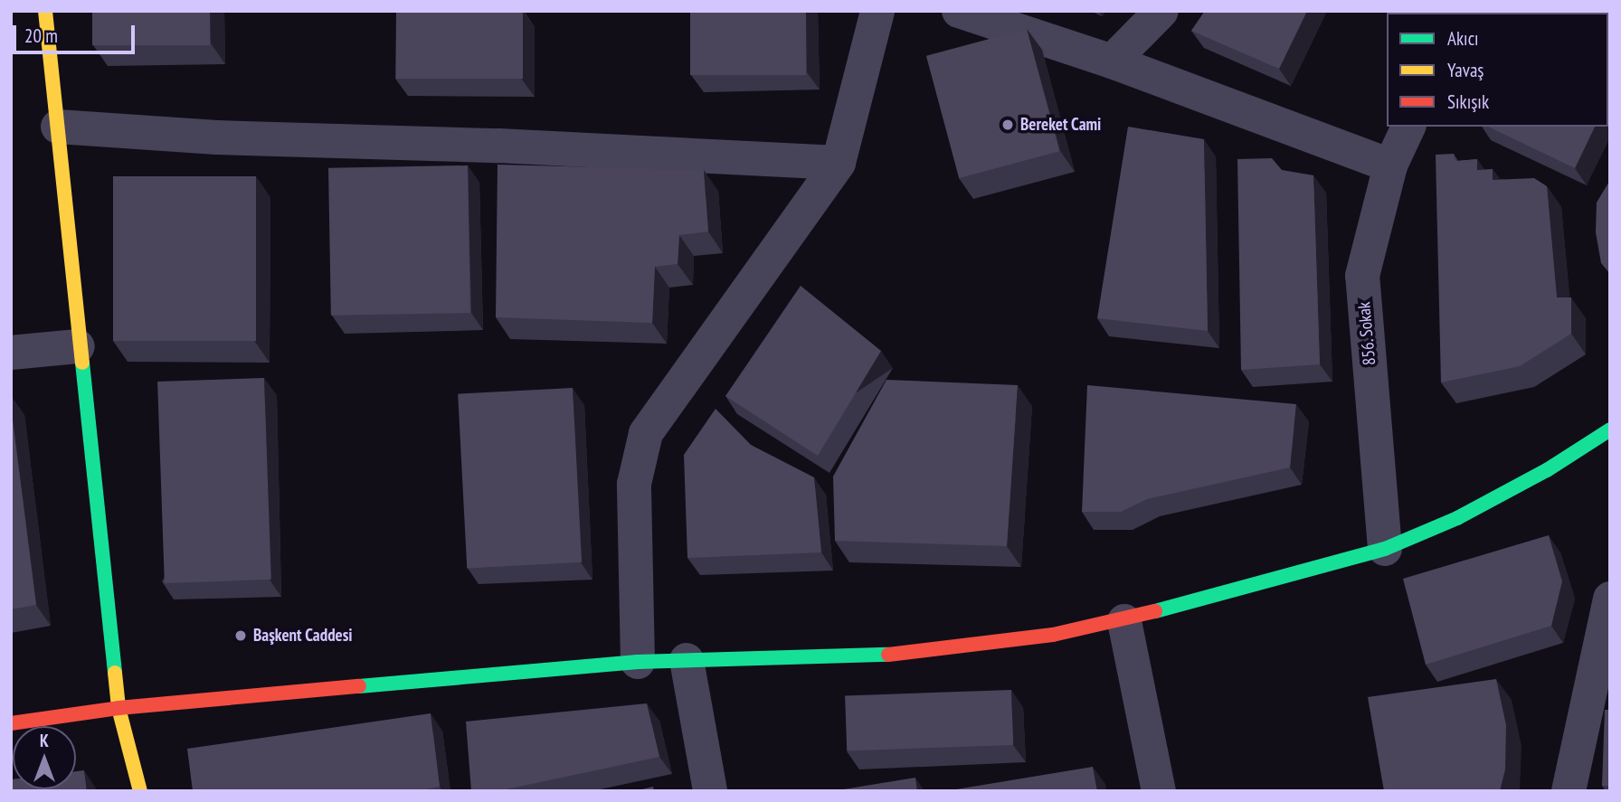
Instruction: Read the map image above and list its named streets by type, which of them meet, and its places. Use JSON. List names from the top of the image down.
{
  "streets": {
    "street": ["856. Sokak"]
  },
  "places": ["Bereket Cami", "Başkent Caddesi"],
  "legend": ["Akıcı", "Yavaş", "Sıkışık"],
  "scale_bar": "20 m",
  "north": "top"
}
